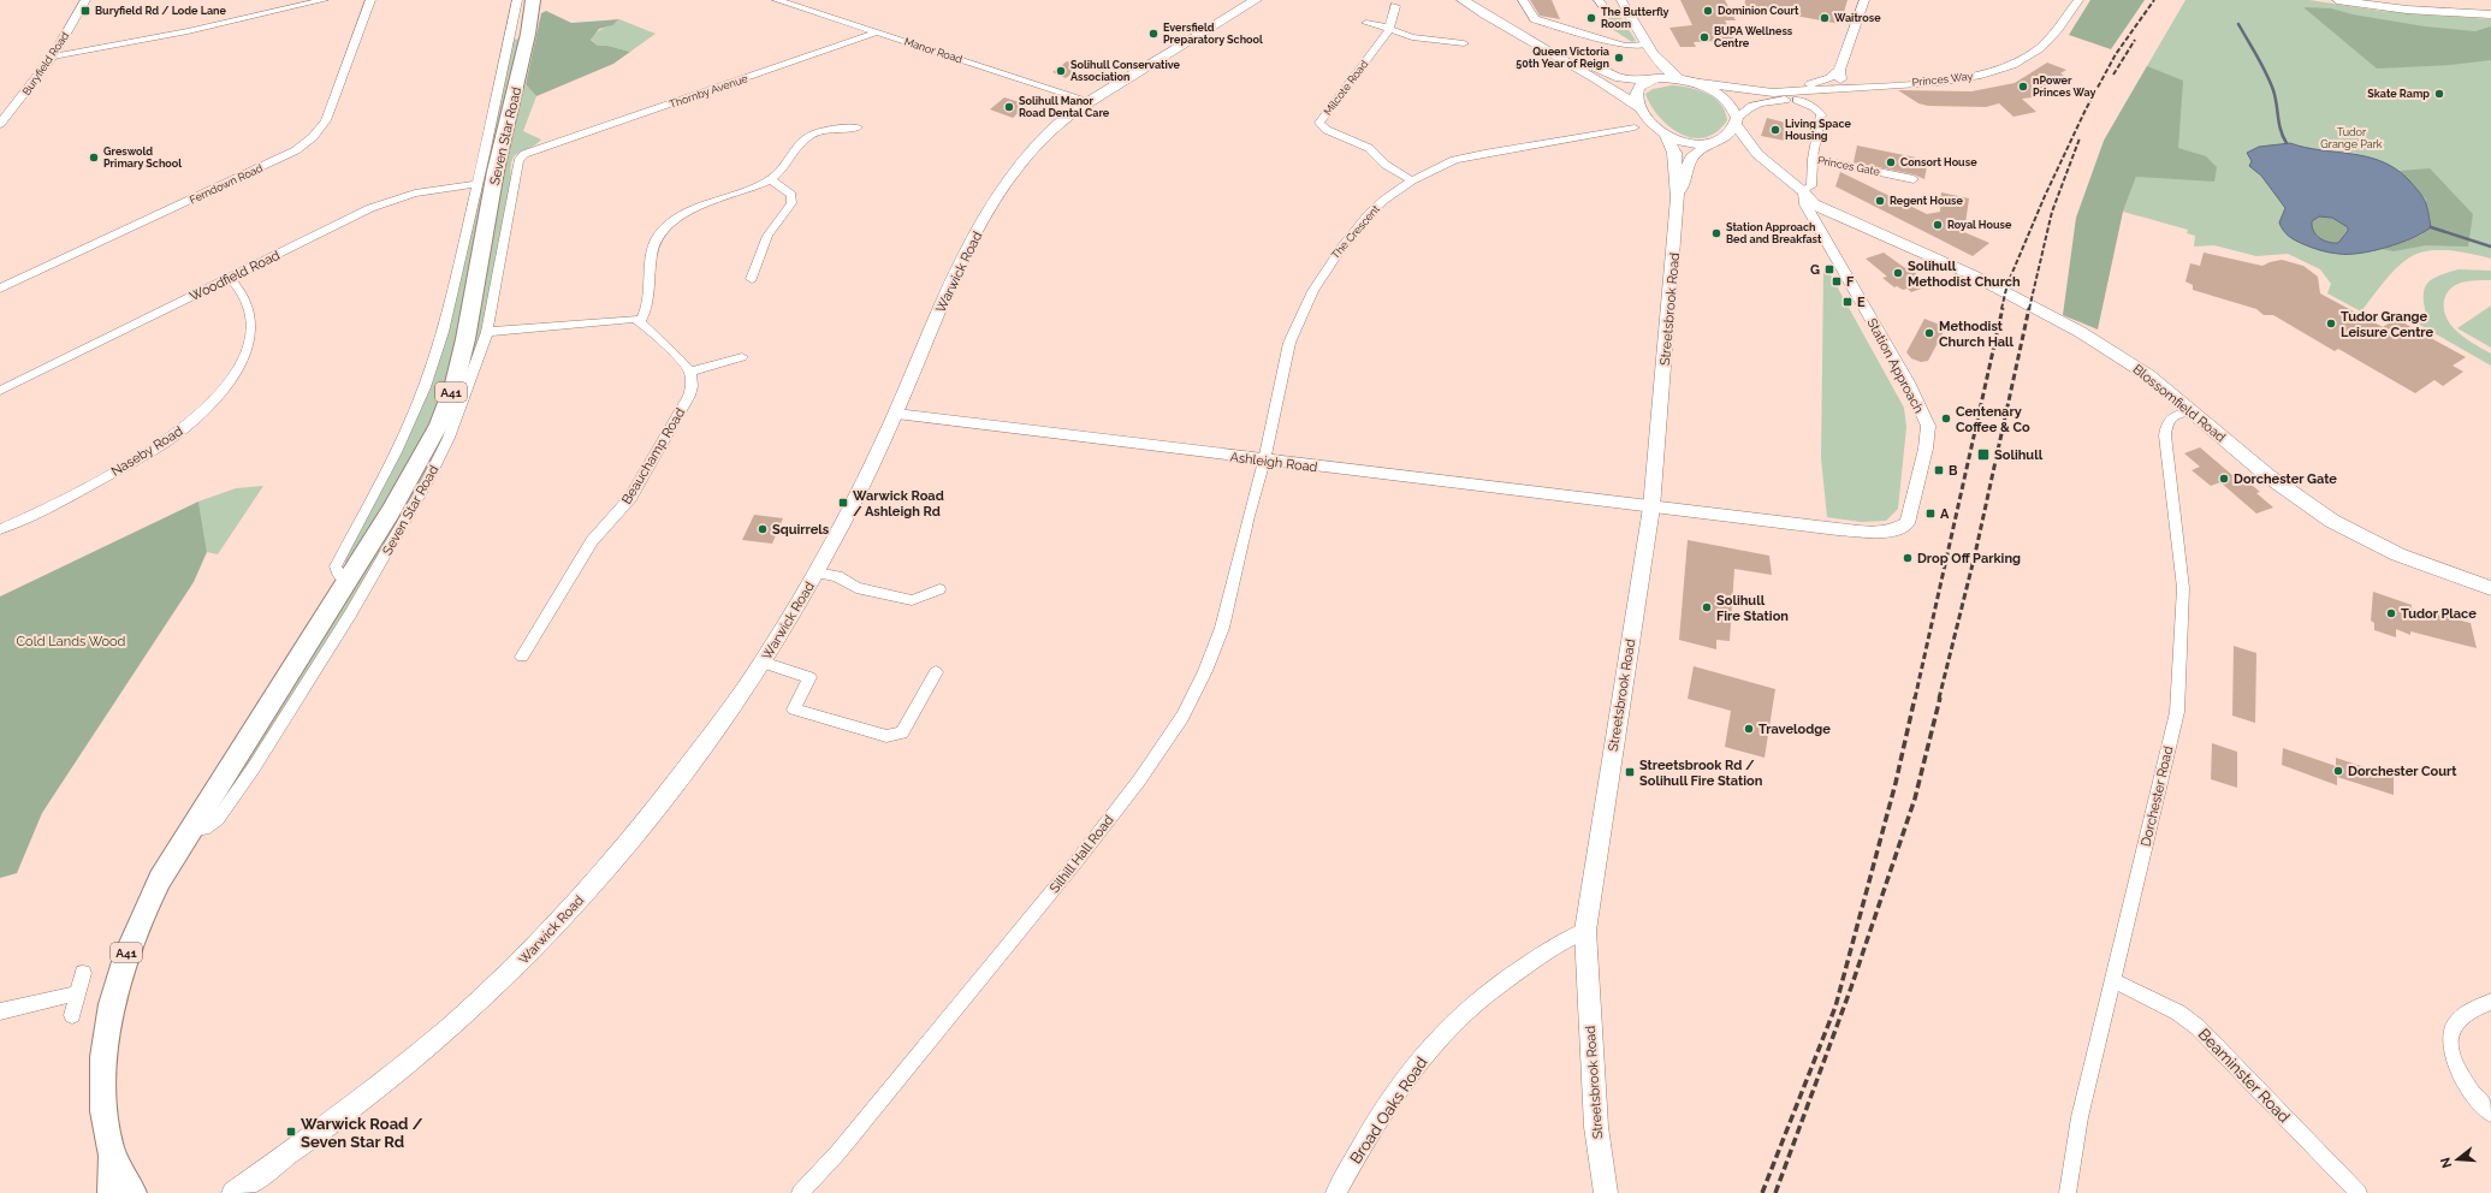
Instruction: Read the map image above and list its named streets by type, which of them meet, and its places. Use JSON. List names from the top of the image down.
{
  "streets": {
    "highway": ["Seven Star Road", "A41"],
    "main road": ["Warwick Road", "Streetsbrook Road", "Blossomfield Road"],
    "street": [
      "Manor Road",
      "Buryfield Road",
      "Princes Way",
      "Milcote Road",
      "Thornby Avenue",
      "Princes Gate",
      "Ferndown Road",
      "The Crescent",
      "Woodfield Road",
      "Station Approach",
      "Naseby Road",
      "Beauchamp Road",
      "Ashleigh Road",
      "Dorchester Road",
      "Silhill Hall Road",
      "Beaminster Road",
      "Broad Oaks Road"
    ]
  },
  "crossings": [
    ["Manor Road", "Thornby Avenue"],
    ["Manor Road", "Warwick Road"],
    ["Princes Way", "Streetsbrook Road"],
    ["Princes Way", "Blossomfield Road"],
    ["Milcote Road", "The Crescent"],
    ["Thornby Avenue", "Seven Star Road"],
    ["Seven Star Road", "Woodfield Road"],
    ["The Crescent", "Ashleigh Road"],
    ["The Crescent", "Silhill Hall Road"],
    ["Warwick Road", "Ashleigh Road"],
    ["Woodfield Road", "Naseby Road"],
    ["Streetsbrook Road", "Station Approach"],
    ["Streetsbrook Road", "Blossomfield Road"],
    ["Streetsbrook Road", "Ashleigh Road"],
    ["Streetsbrook Road", "Broad Oaks Road"],
    ["Station Approach", "Blossomfield Road"],
    ["Station Approach", "Ashleigh Road"],
    ["Blossomfield Road", "Dorchester Road"],
    ["Ashleigh Road", "Silhill Hall Road"],
    ["Dorchester Road", "Beaminster Road"]
  ],
  "parks": ["Tudor Grange Park", "Cold Lands Wood"],
  "places": {
    "transit": [
      "Buryfield Rd / Lode Lane",
      "G",
      "F",
      "E",
      "Solihull",
      "B",
      "Warwick Road / Ashleigh Rd",
      "A",
      "Streetsbrook Rd / Solihull Fire Station",
      "Warwick Road / Seven Star Rd"
    ],
    "other": [
      "Dominion Court",
      "The Butterfly Room",
      "Waitrose",
      "Eversfield Preparatory School",
      "BUPA Wellness Centre",
      "Queen Victoria 50th Year of Reign",
      "Solihull Conservative Association",
      "nPower Princes Way",
      "Skate Ramp",
      "Solihull Manor Road Dental Care",
      "Living Space Housing",
      "Greswold Primary School",
      "Consort House",
      "Regent House",
      "Royal House",
      "Station Approach Bed and Breakfast",
      "Solihull Methodist Church",
      "Tudor Grange Leisure Centre",
      "Methodist Church Hall",
      "Centenary Coffee & Co",
      "Dorchester Gate",
      "Squirrels",
      "Drop Off Parking",
      "Solihull Fire Station",
      "Tudor Place",
      "Travelodge",
      "Dorchester Court"
    ]
  },
  "north": "left"
}
